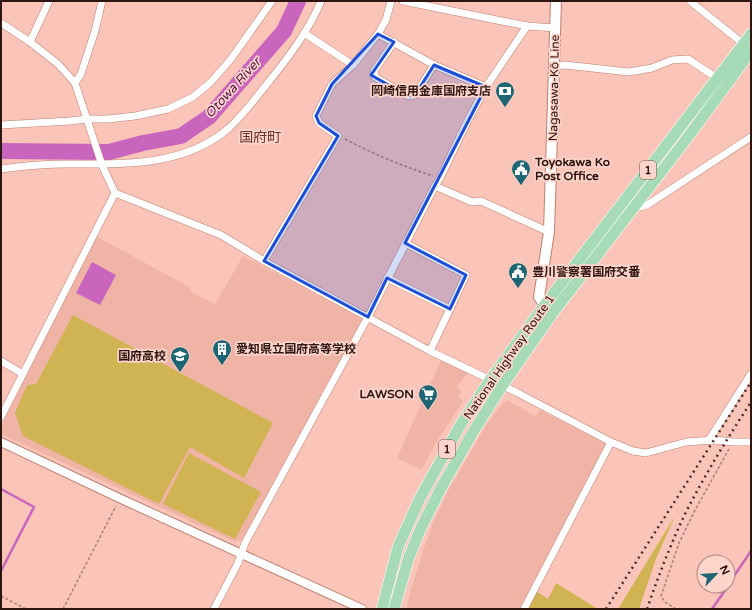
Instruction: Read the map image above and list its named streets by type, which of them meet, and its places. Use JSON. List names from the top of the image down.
{
  "streets": {
    "highway": ["1", "National Highway Route 1"],
    "main road": ["Nagasawa-Kō Line"]
  },
  "crossings": [
    ["Nagasawa-Kō Line", "National Highway Route 1"]
  ],
  "districts": ["国府町"],
  "water": ["Otowa River"],
  "places": {
    "bank": ["岡崎信用金庫国府支店"],
    "public building": ["Toyokawa Ko Post Office", "豊川警察署国府交番"],
    "building": ["愛知県立国府高等学校"],
    "school or university": ["国府高校"],
    "supermarket": ["LAWSON"]
  },
  "north": "top right"
}
